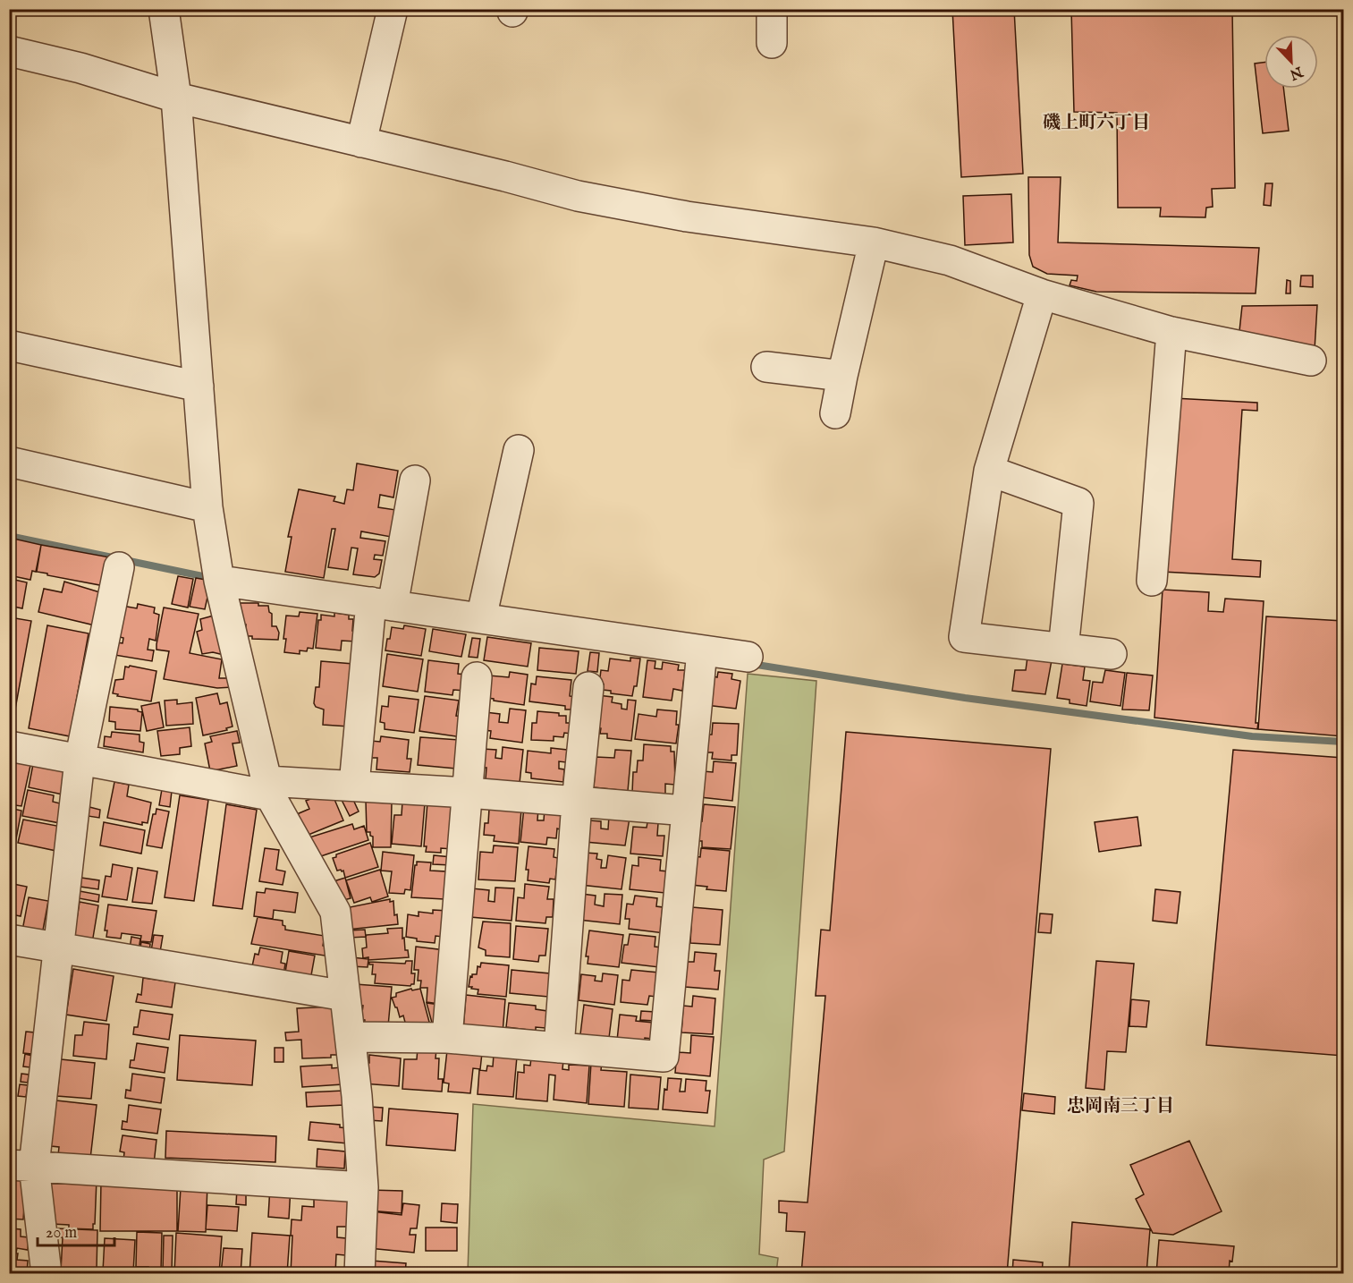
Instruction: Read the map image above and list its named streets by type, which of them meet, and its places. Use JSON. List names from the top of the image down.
{
  "districts": ["磯上町六丁目", "忠岡南三丁目"],
  "scale_bar": "20 m",
  "north": "bottom right"
}
